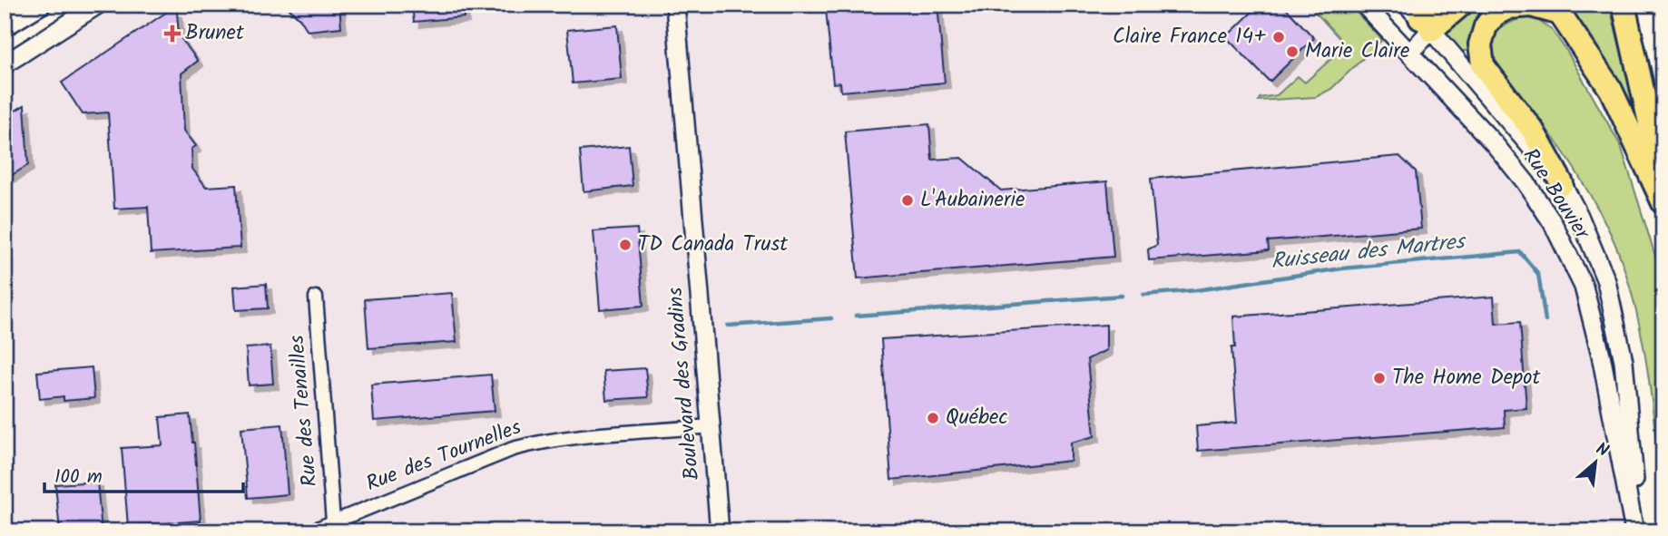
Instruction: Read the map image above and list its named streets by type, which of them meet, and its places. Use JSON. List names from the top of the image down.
{
  "streets": {
    "street": [
      "Rue Bouvier",
      "Boulevard des Gradins",
      "Rue des Tenailles",
      "Rue des Tournelles"
    ]
  },
  "crossings": [
    ["Boulevard des Gradins", "Rue des Tournelles"],
    ["Rue des Tenailles", "Rue des Tournelles"]
  ],
  "water": ["Ruisseau des Martres"],
  "places": {
    "health": ["Brunet"],
    "other": [
      "Claire France 14+",
      "Marie Claire",
      "L'Aubainerie",
      "TD Canada Trust",
      "The Home Depot",
      "Québec"
    ]
  },
  "scale_bar": "100 m",
  "north": "top right"
}
